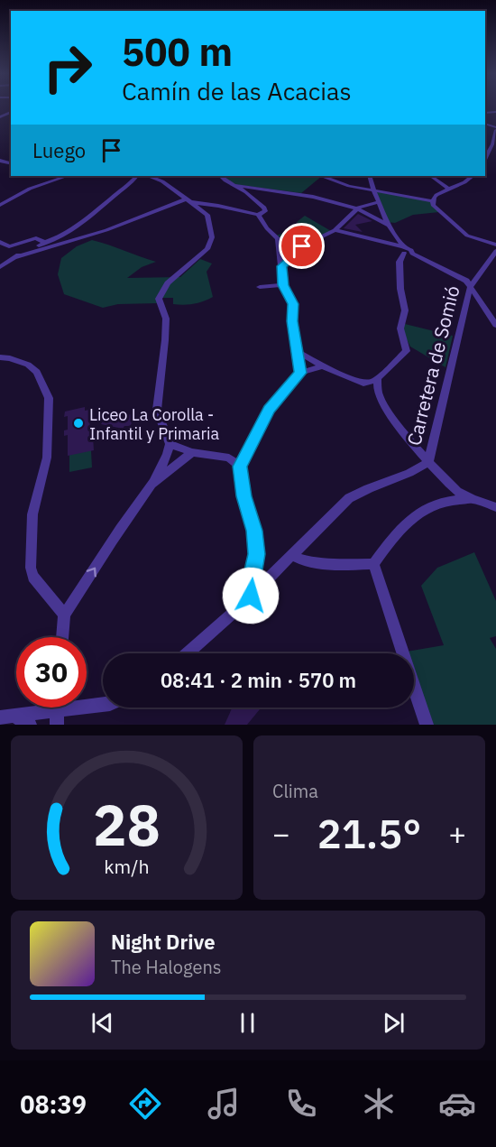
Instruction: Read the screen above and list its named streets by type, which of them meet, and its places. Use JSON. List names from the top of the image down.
{
  "streets": {
    "street": ["Carretera de Somió"]
  },
  "places": ["Liceo La Corolla - Infantil y Primaria"],
  "page": {
    "turn": ["500 m", "Camín de las Acacias"],
    "then": "Luego",
    "limit": "30",
    "trip": "08:41 · 2 min · 570 m",
    "tile": "Clima",
    "heat": ["−", "21.5°", "+"],
    "song": ["Night Drive", "The Halogens"],
    "tabs": "08:39",
    "gauge": ["28", "km/h"]
  }
}
